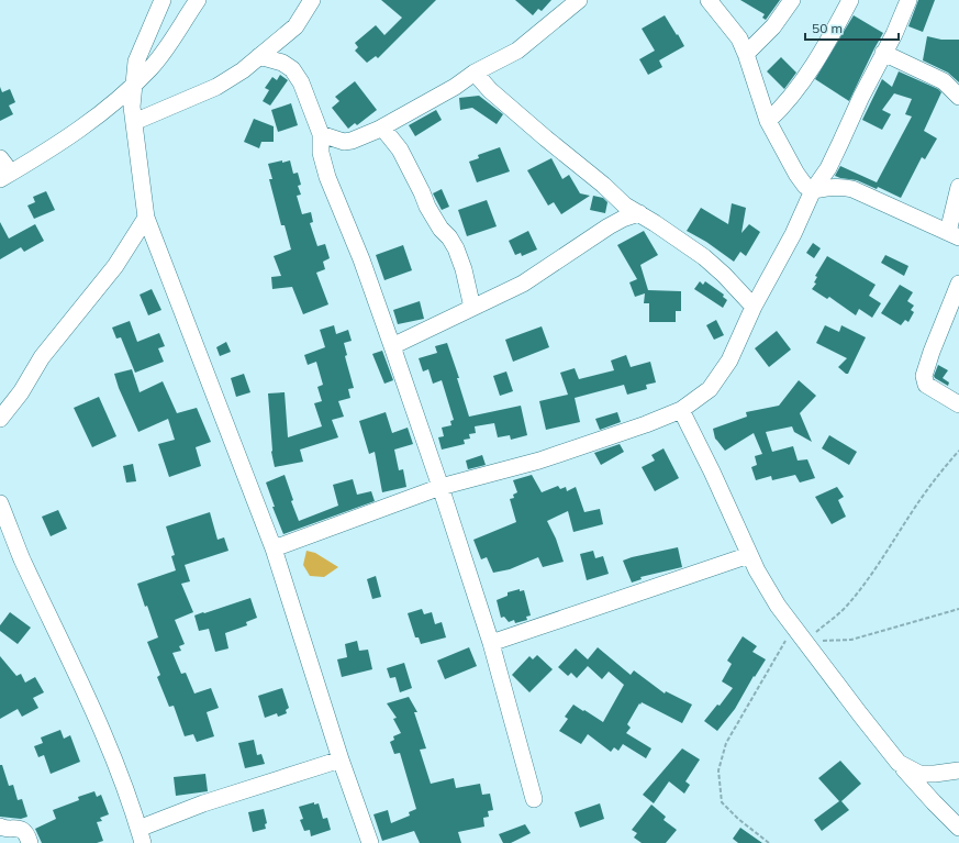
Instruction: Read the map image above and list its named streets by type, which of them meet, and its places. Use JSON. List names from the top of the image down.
{
  "scale_bar": "50 m"
}
